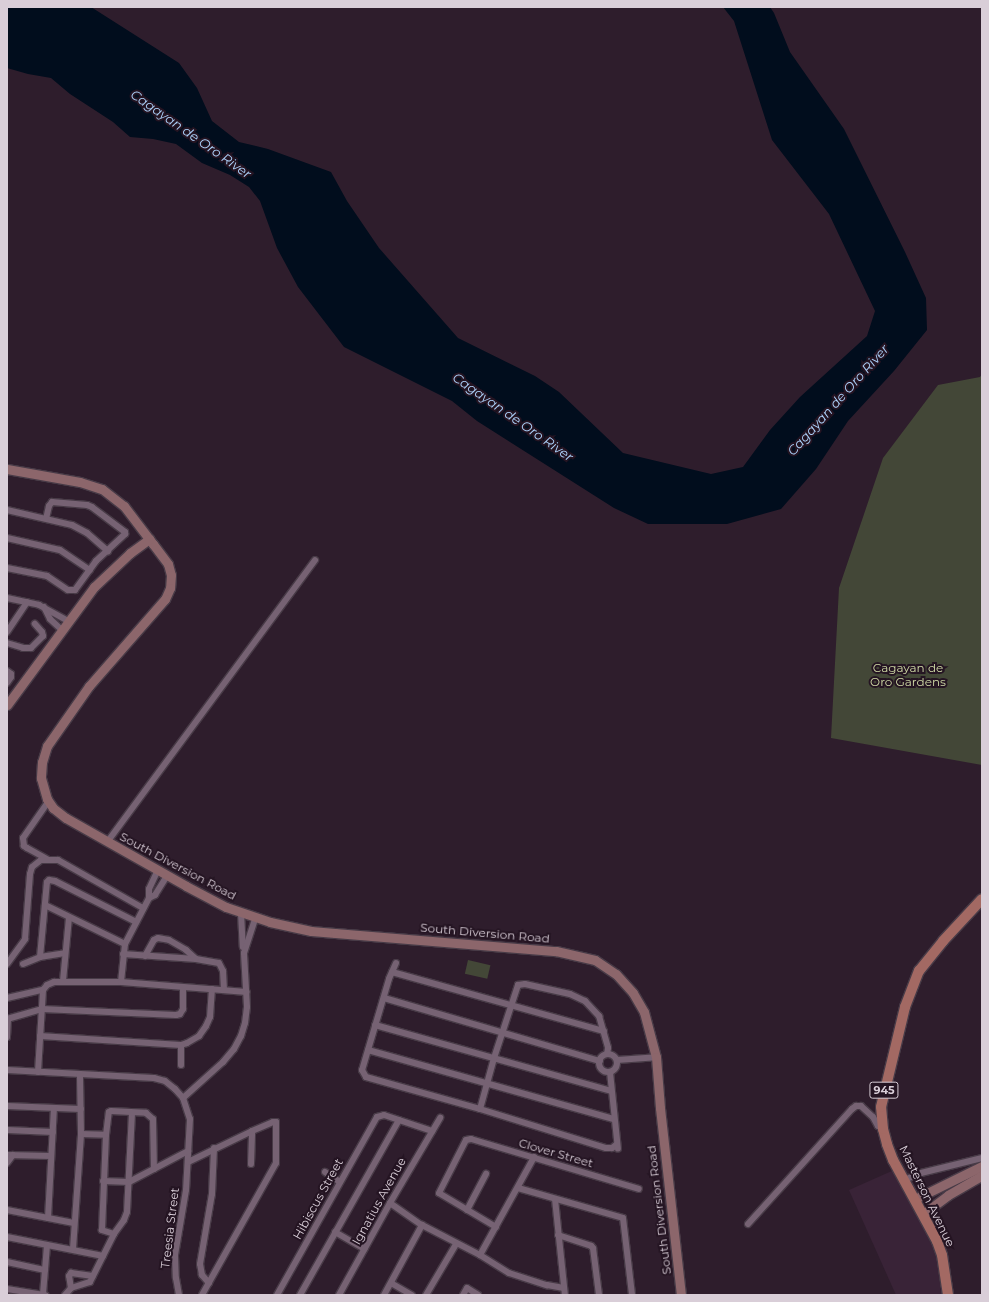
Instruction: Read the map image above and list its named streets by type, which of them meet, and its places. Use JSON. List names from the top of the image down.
{
  "streets": {
    "main road": ["South Diversion Road", "945", "Masterson Avenue"],
    "street": [
      "Clover Street",
      "Hibiscus Street",
      "Ignatius Avenue",
      "Treesia Street"
    ]
  },
  "water": ["Cagayan de Oro River"],
  "parks": ["Cagayan de Oro Gardens"]
}
